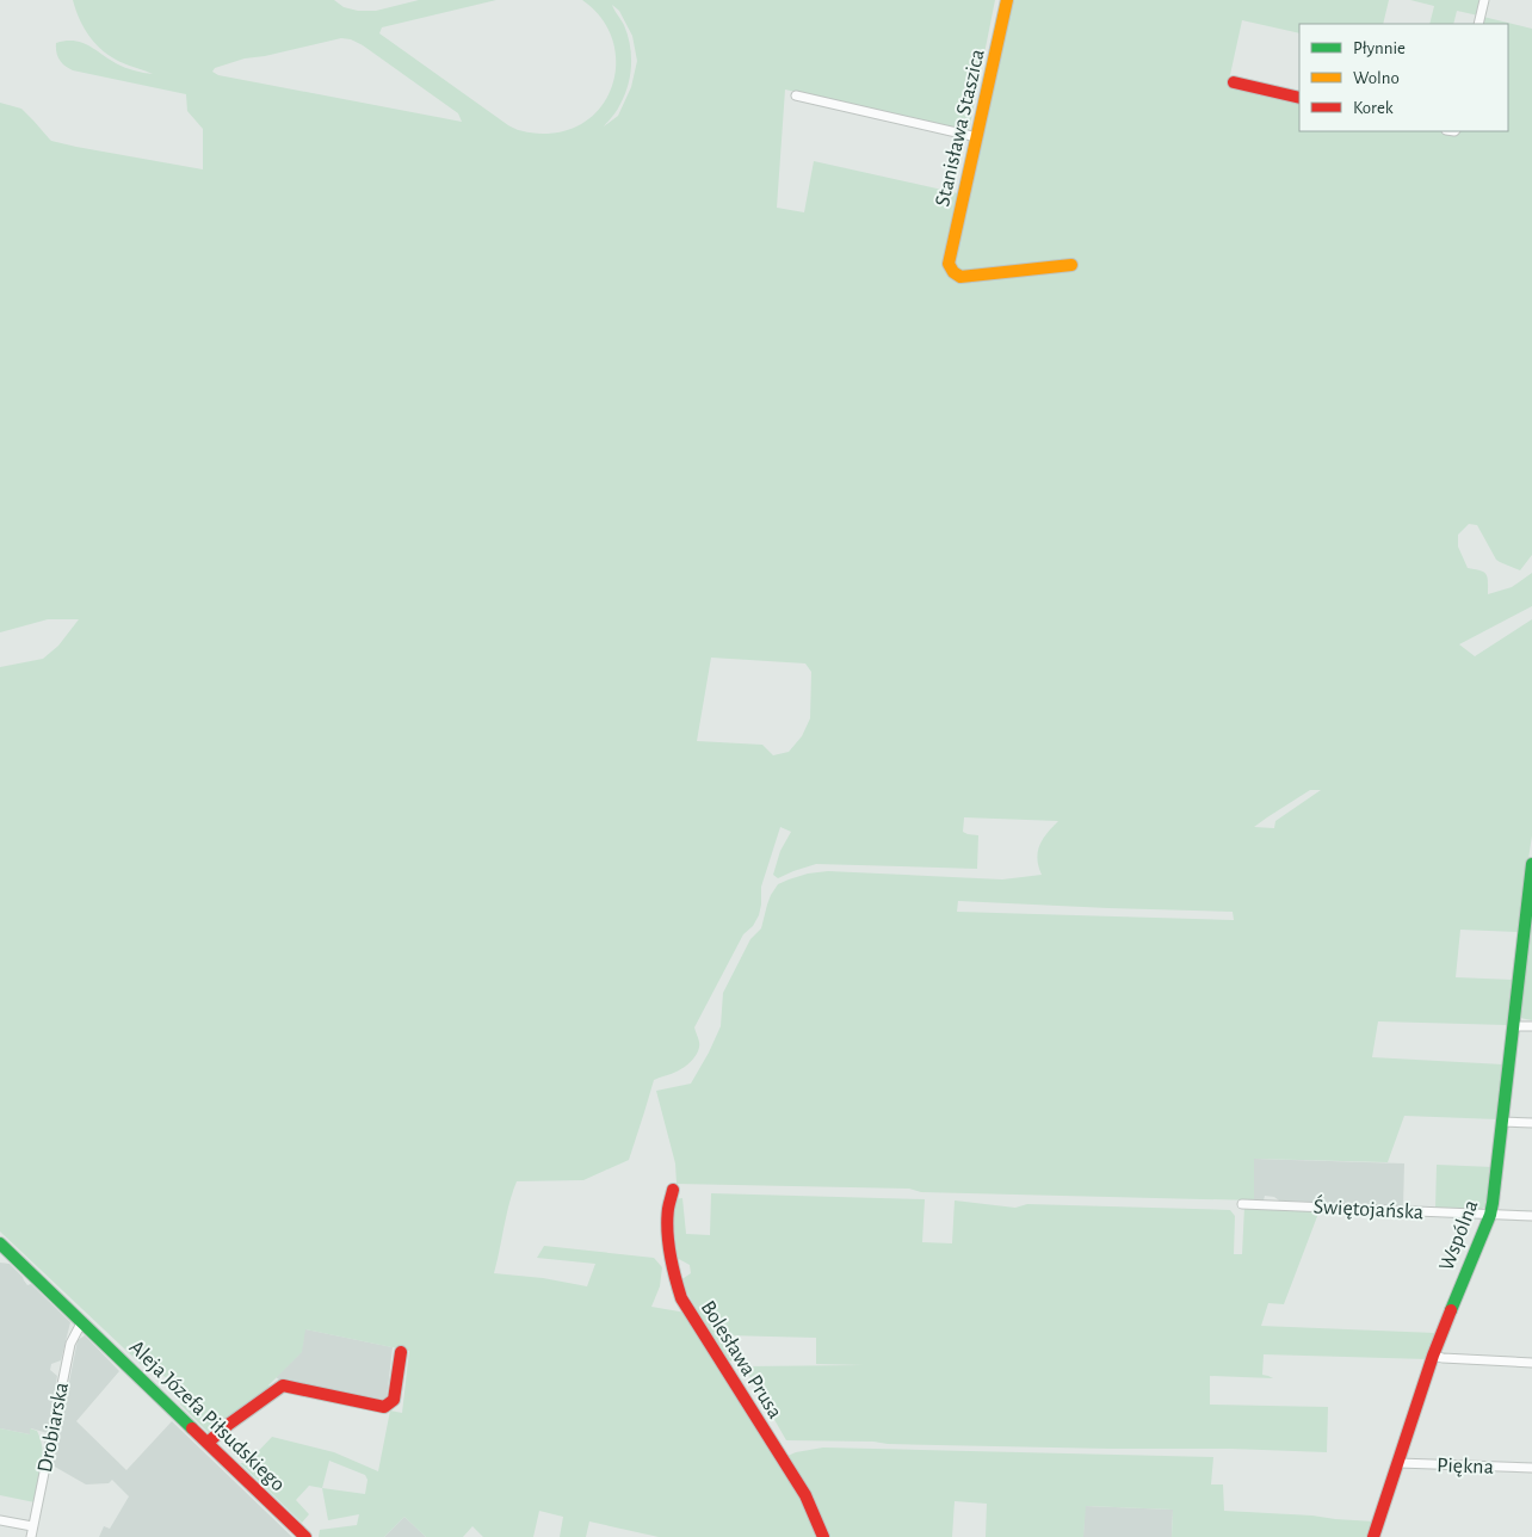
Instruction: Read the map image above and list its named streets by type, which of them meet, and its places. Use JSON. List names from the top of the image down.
{
  "streets": {
    "street": [
      "Stanisława Staszica",
      "Świętojańska",
      "Wspólna",
      "Bolesława Prusa",
      "Aleja Józefa Piłsudskiego",
      "Drobiarska",
      "Piękna"
    ]
  },
  "crossings": [
    ["Świętojańska", "Wspólna"],
    ["Wspólna", "Piękna"],
    ["Aleja Józefa Piłsudskiego", "Drobiarska"]
  ],
  "legend": ["Płynnie", "Wolno", "Korek"]
}
